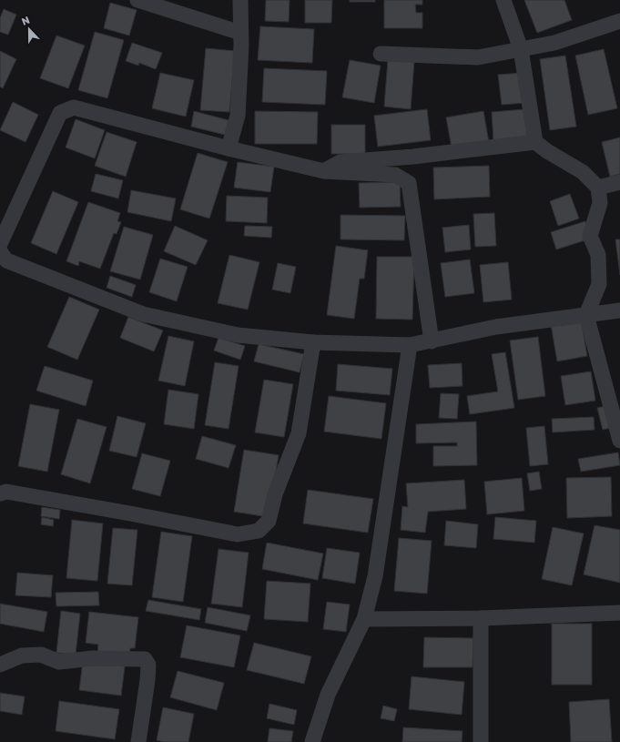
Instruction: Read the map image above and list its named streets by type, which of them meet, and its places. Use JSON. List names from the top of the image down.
{
  "north": "top"
}
